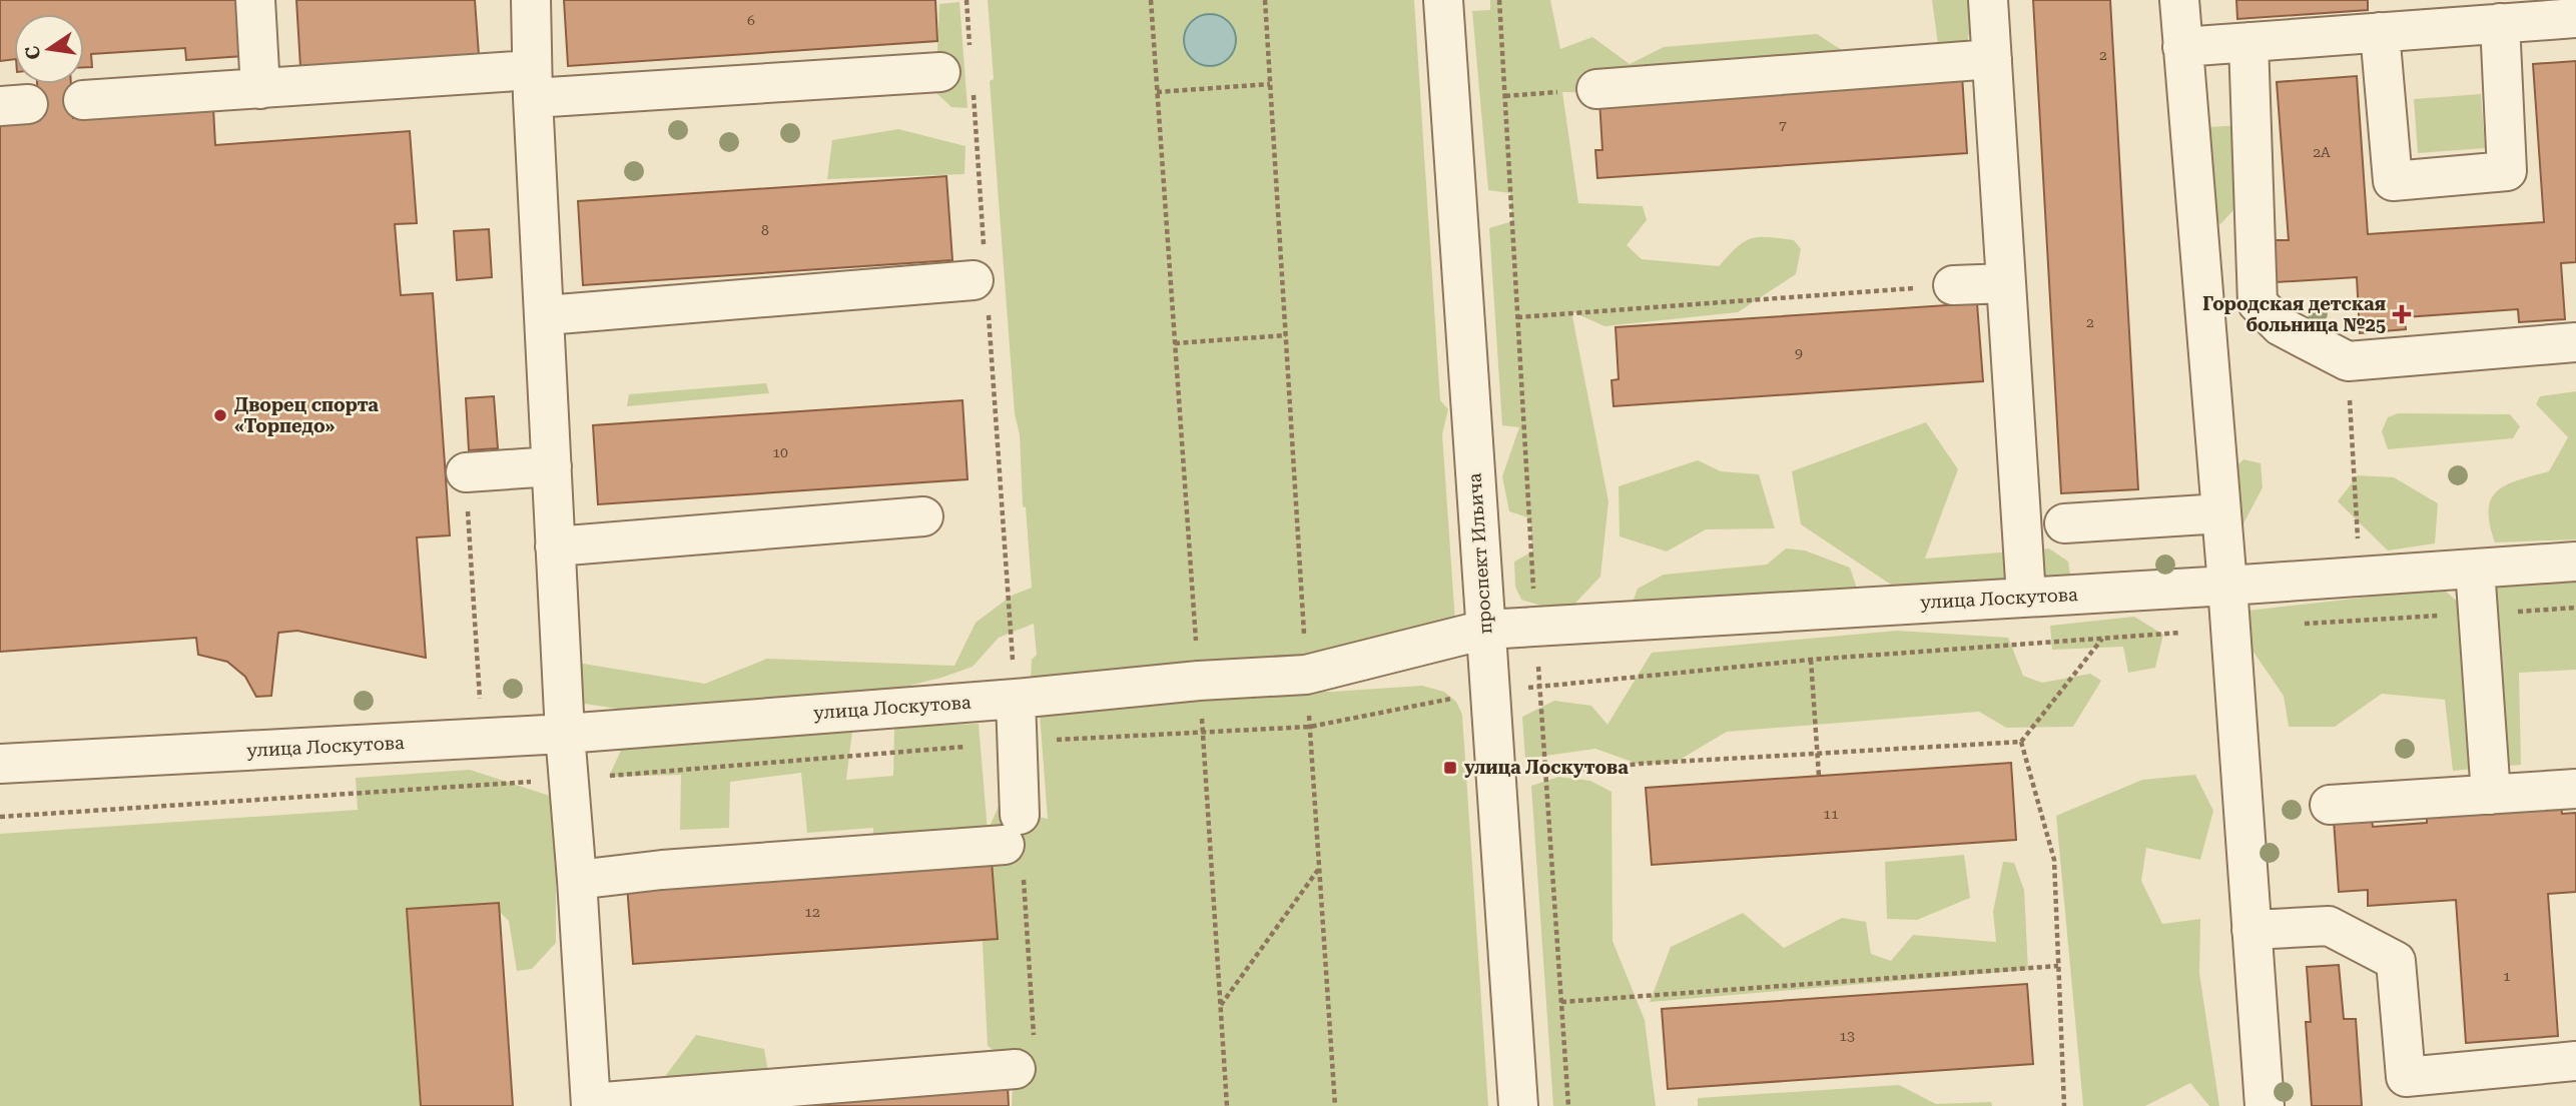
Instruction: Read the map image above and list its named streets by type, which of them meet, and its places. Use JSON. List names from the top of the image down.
{
  "streets": {
    "street": ["проспект Ильича", "улица Лоскутова"]
  },
  "crossings": [
    ["проспект Ильича", "улица Лоскутова"]
  ],
  "places": {
    "health": ["Городская детская больница №25"],
    "other": ["Дворец спорта «Торпедо»"],
    "transit": ["улица Лоскутова"]
  },
  "house_numbers": [
    "6",
    "2",
    "7",
    "2А",
    "8",
    "2",
    "9",
    "10",
    "11",
    "12",
    "1",
    "13"
  ],
  "north": "left"
}
